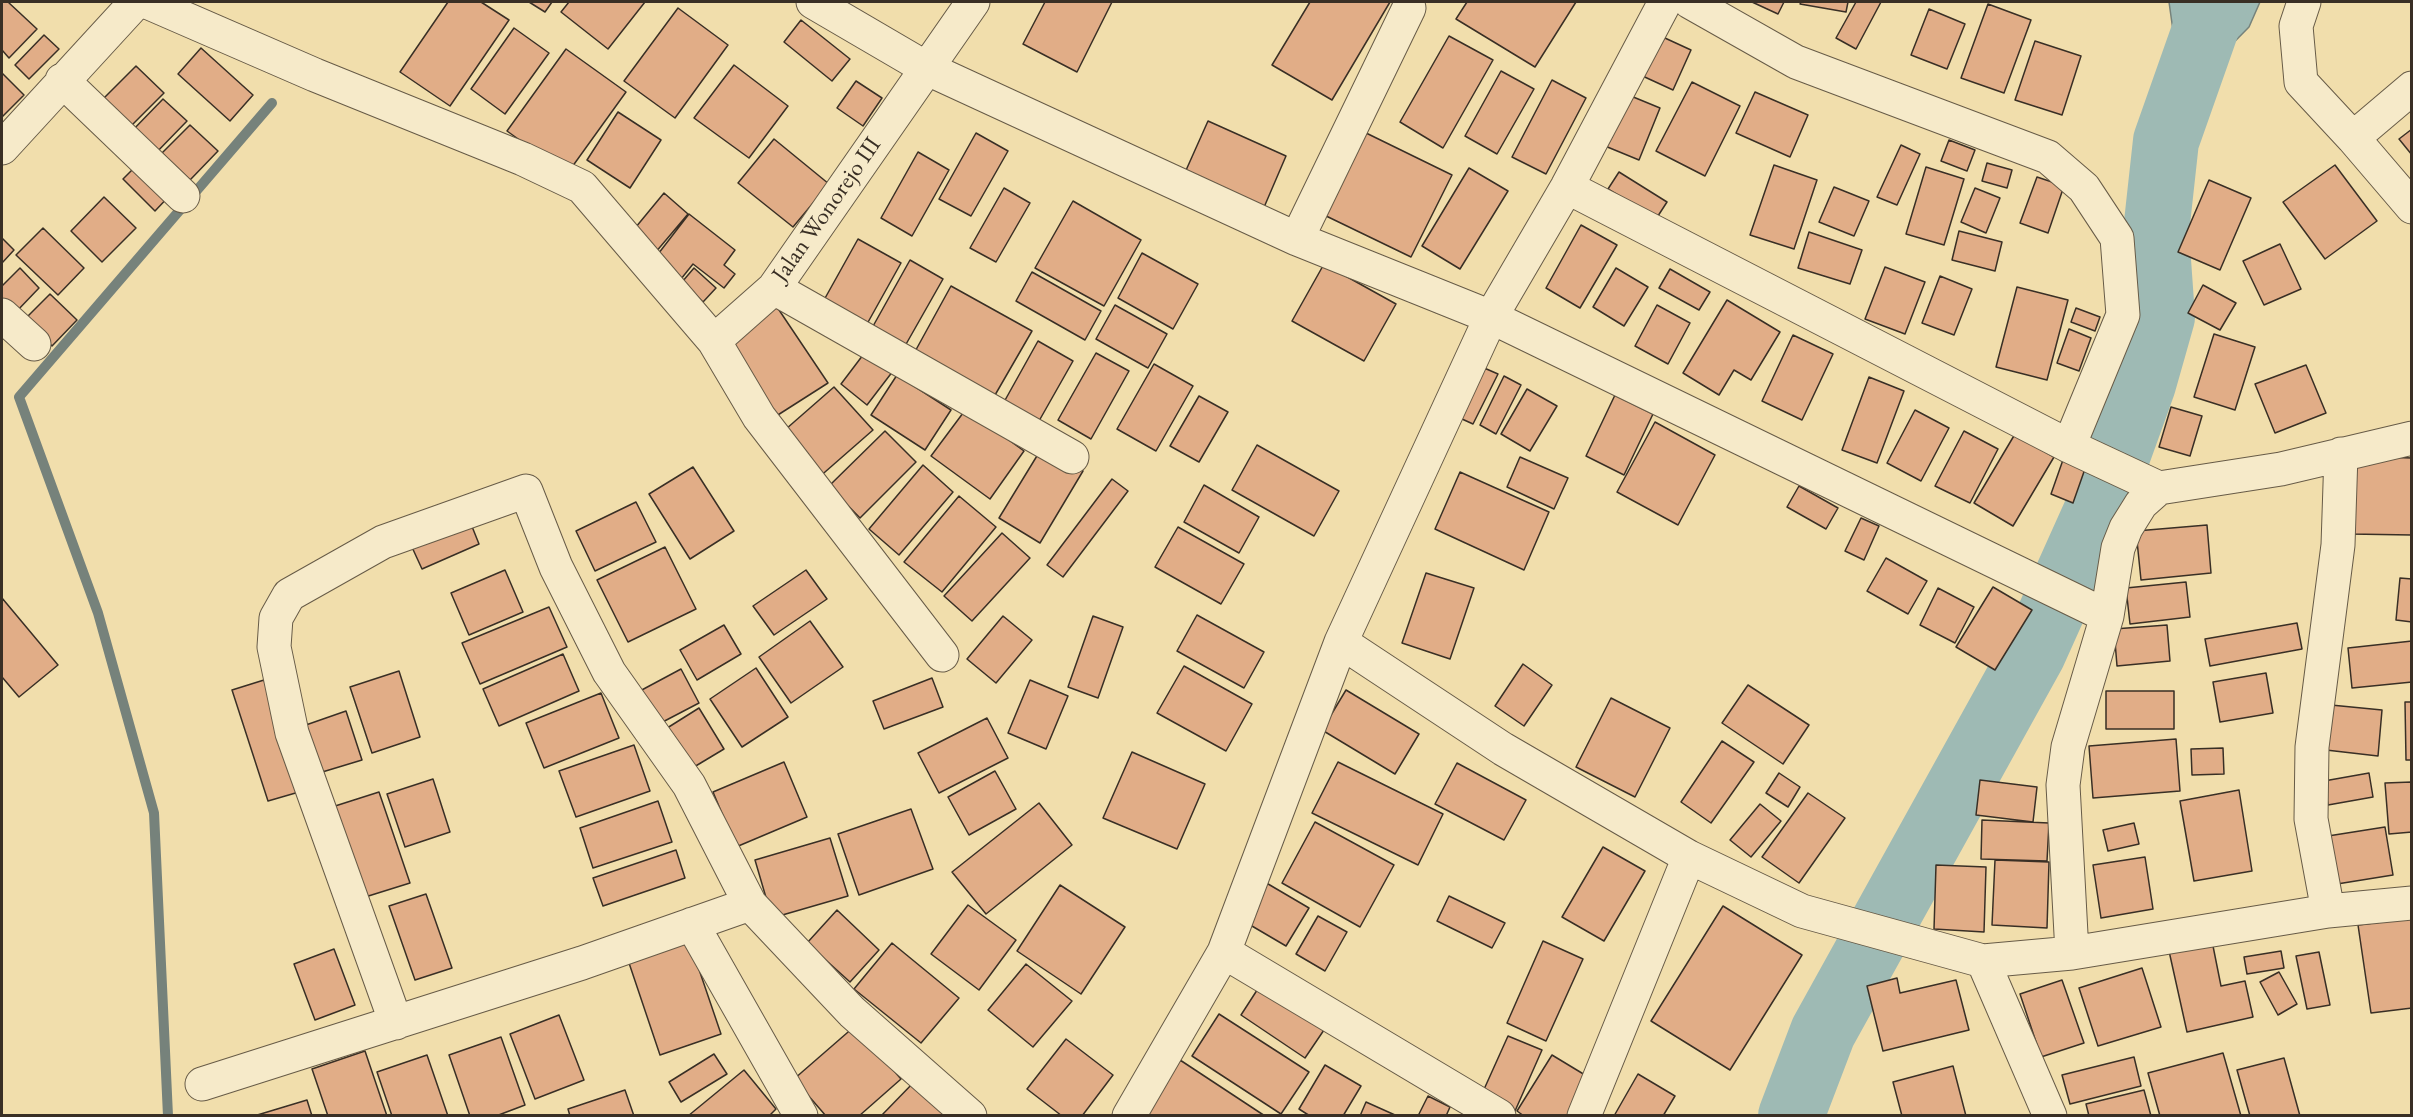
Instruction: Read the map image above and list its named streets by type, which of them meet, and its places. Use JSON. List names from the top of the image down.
{
  "streets": {
    "street": ["Jalan Wonorejo III"]
  }
}
